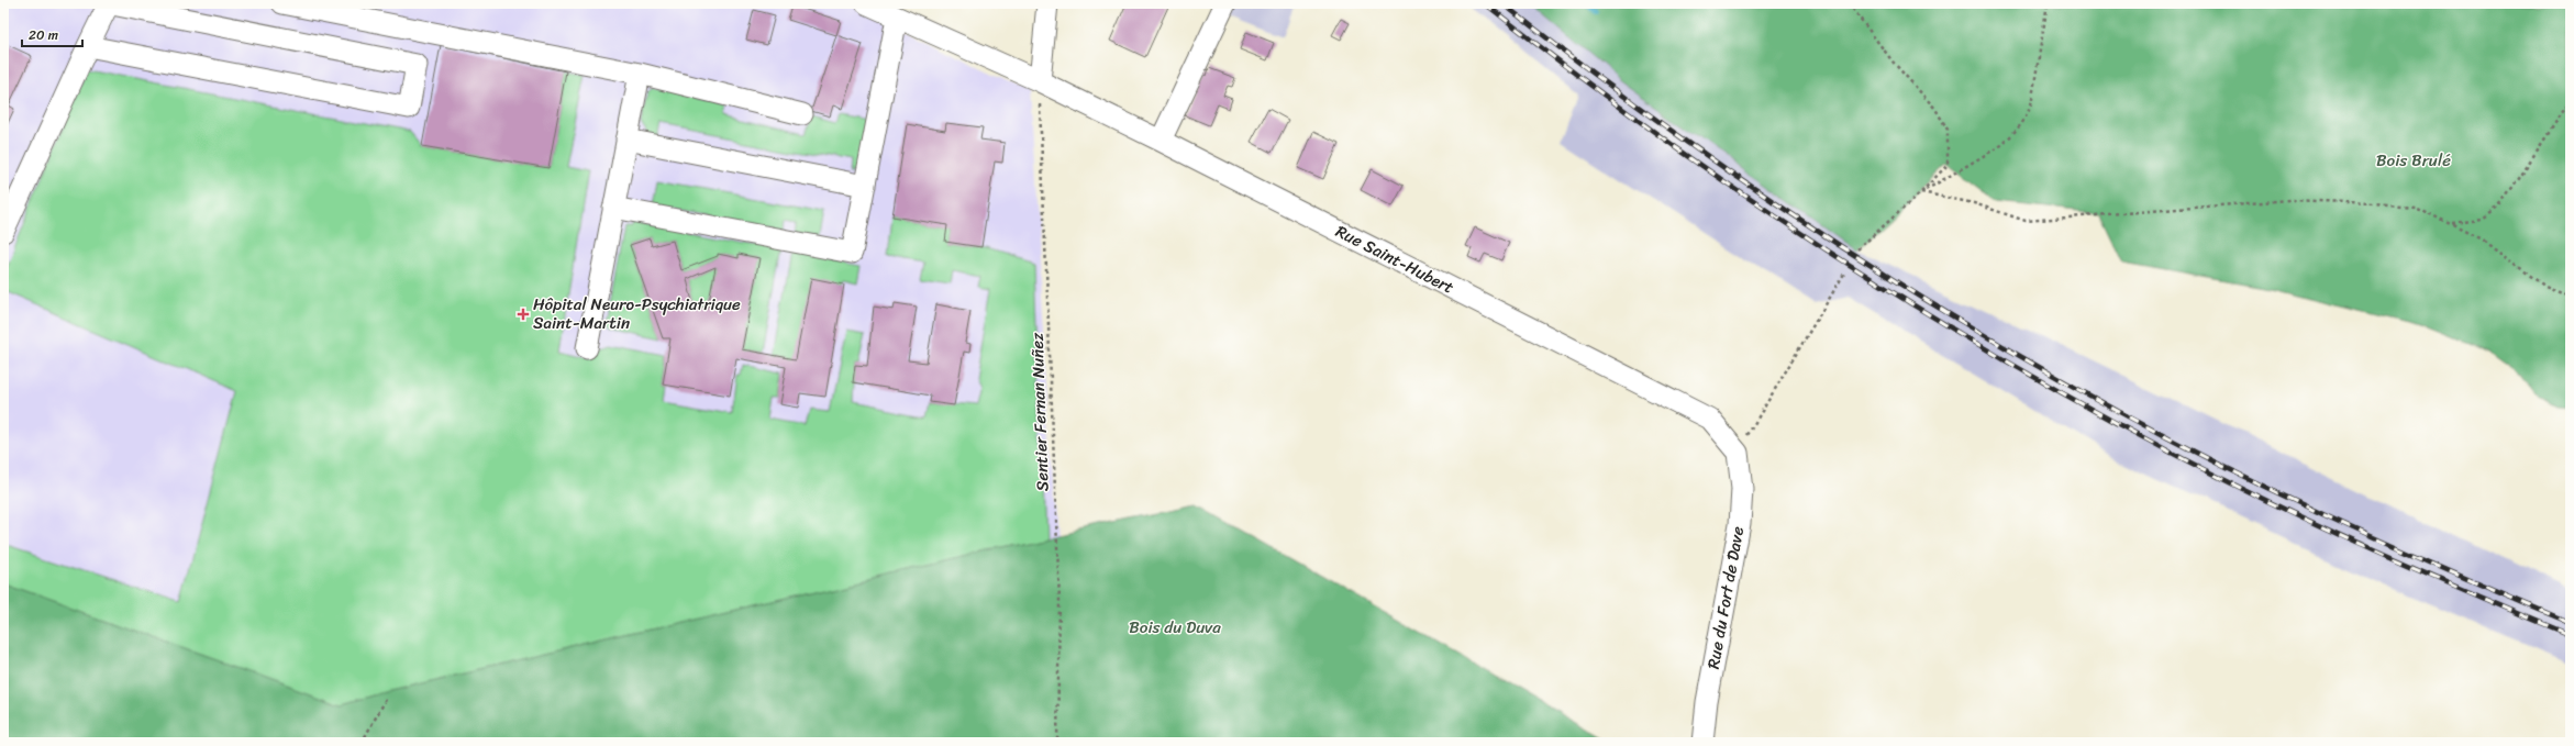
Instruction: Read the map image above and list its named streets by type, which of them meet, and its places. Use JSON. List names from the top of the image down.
{
  "streets": {
    "street": ["Rue Saint-Hubert", "Rue du Fort de Dave"],
    "path": ["Sentier Fernan Nuñez"]
  },
  "crossings": [
    ["Rue Saint-Hubert", "Sentier Fernan Nuñez"],
    ["Rue Saint-Hubert", "Rue du Fort de Dave"]
  ],
  "parks": ["Bois Brulé", "Bois du Duva"],
  "places": {
    "health": ["Hôpital Neuro-Psychiatrique Saint-Martin"]
  },
  "scale_bar": "20 m"
}
